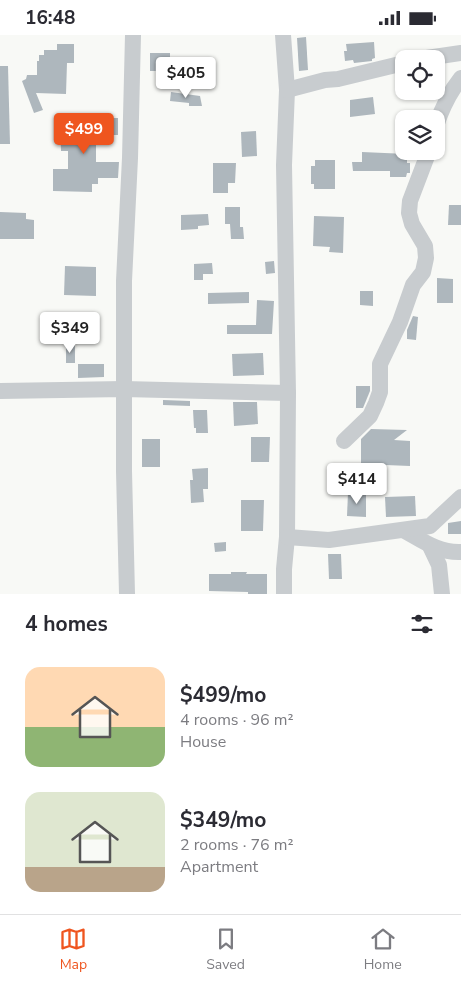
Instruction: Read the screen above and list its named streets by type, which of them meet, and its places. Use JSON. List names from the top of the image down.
{
  "page": {
    "status": "16:48",
    "price": [
      "$405",
      "$499",
      "$349",
      "$414"
    ],
    "heading": "4 homes",
    "list": [
      {
        "name": "$499/mo",
        "note": "4 rooms · 96 m² · House"
      },
      {
        "name": "$349/mo",
        "note": "2 rooms · 76 m² · Apartment"
      }
    ],
    "tabs": ["Map", "Saved", "Home"]
  }
}
